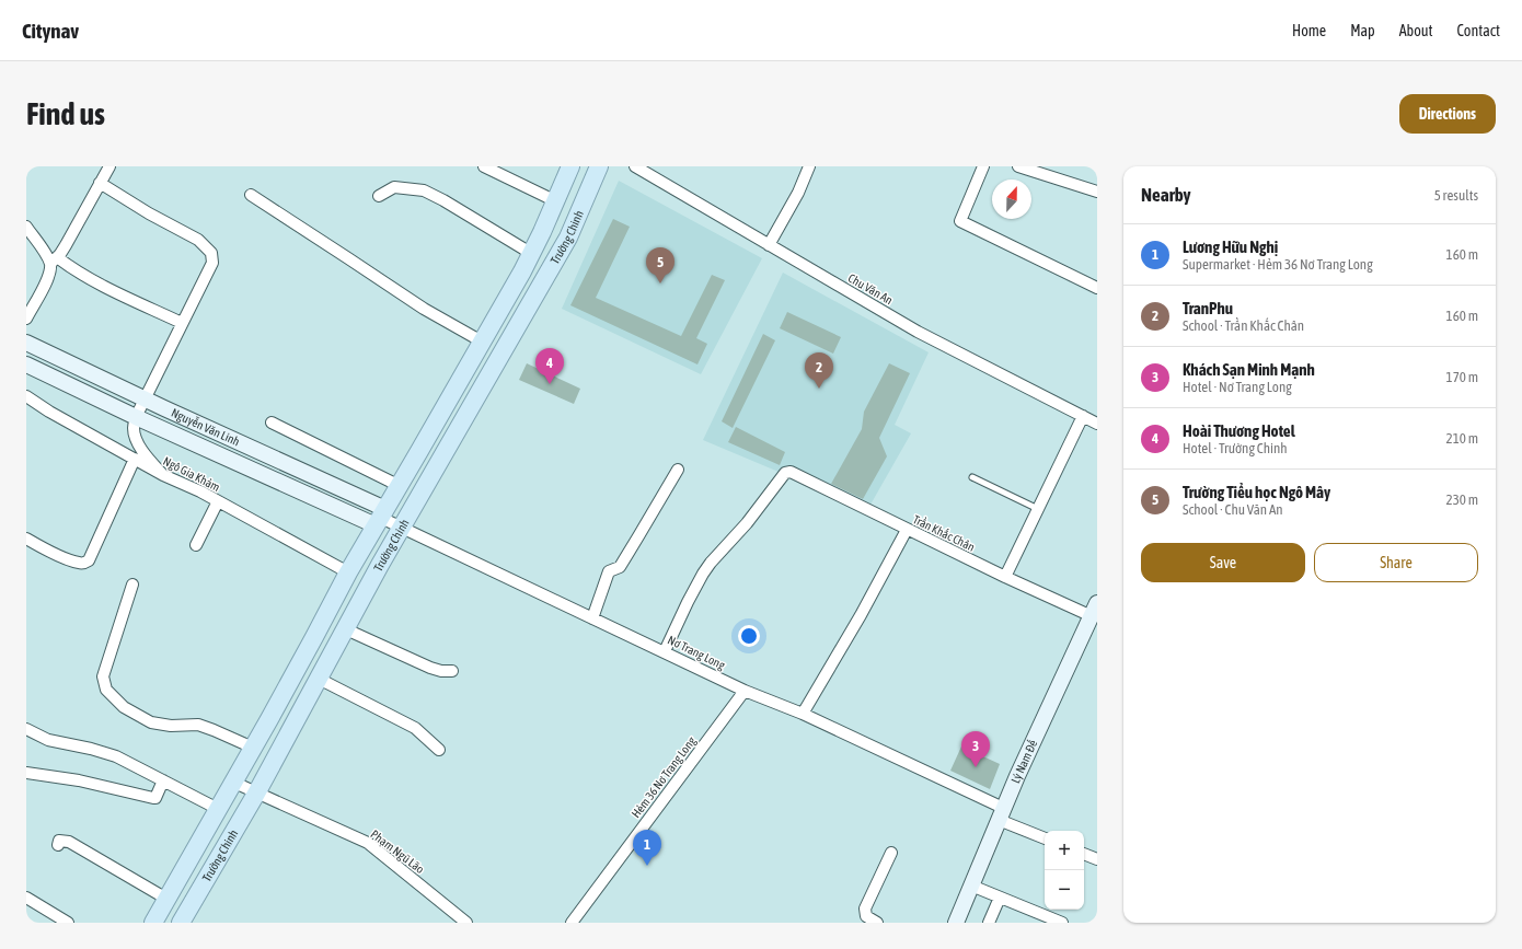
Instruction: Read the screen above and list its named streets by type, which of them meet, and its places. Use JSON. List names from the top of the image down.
{
  "streets": {
    "main road": ["Trường Chinh"],
    "street": [
      "Chu Văn An",
      "Nguyễn Văn Linh",
      "Ngô Gia Khảm",
      "Trần Khắc Chân",
      "Nơ Trang Long",
      "Lý Nam Đế",
      "Hẻm 36 Nơ Trang Long",
      "Phạm Ngũ Lão"
    ]
  },
  "crossings": [
    ["Trường Chinh", "Nguyễn Văn Linh"],
    ["Trường Chinh", "Ngô Gia Khảm"],
    ["Trường Chinh", "Nơ Trang Long"],
    ["Trường Chinh", "Phạm Ngũ Lão"],
    ["Nguyễn Văn Linh", "Nơ Trang Long"],
    ["Trần Khắc Chân", "Nơ Trang Long"],
    ["Trần Khắc Chân", "Lý Nam Đế"],
    ["Nơ Trang Long", "Lý Nam Đế"],
    ["Nơ Trang Long", "Hẻm 36 Nơ Trang Long"]
  ],
  "north": "top",
  "page": {
    "header": "Citynav",
    "nav": [
      "Home",
      "Map",
      "About",
      "Contact"
    ],
    "buttons": [
      "Directions",
      ["Save", "Share"]
    ],
    "title": "Find us",
    "heading": ["Nearby", "5 results"],
    "list": [
      {
        "mark": "1",
        "name": "Lương Hữu Nghị",
        "note": "Supermarket · Hẻm 36 Nơ Trang Long",
        "value": "160 m"
      },
      {
        "mark": "2",
        "name": "TranPhu",
        "note": "School · Trần Khắc Chân",
        "value": "160 m"
      },
      {
        "mark": "3",
        "name": "Khách Sạn Minh Mạnh",
        "note": "Hotel · Nơ Trang Long",
        "value": "170 m"
      },
      {
        "mark": "4",
        "name": "Hoài Thương Hotel",
        "note": "Hotel · Trường Chinh",
        "value": "210 m"
      },
      {
        "mark": "5",
        "name": "Trường Tiểu học Ngô Mây",
        "note": "School · Chu Văn An",
        "value": "230 m"
      }
    ],
    "pins": [
      "5",
      "4",
      "2",
      "3",
      "1"
    ],
    "map_buttons": ["+", "−"]
  }
}
